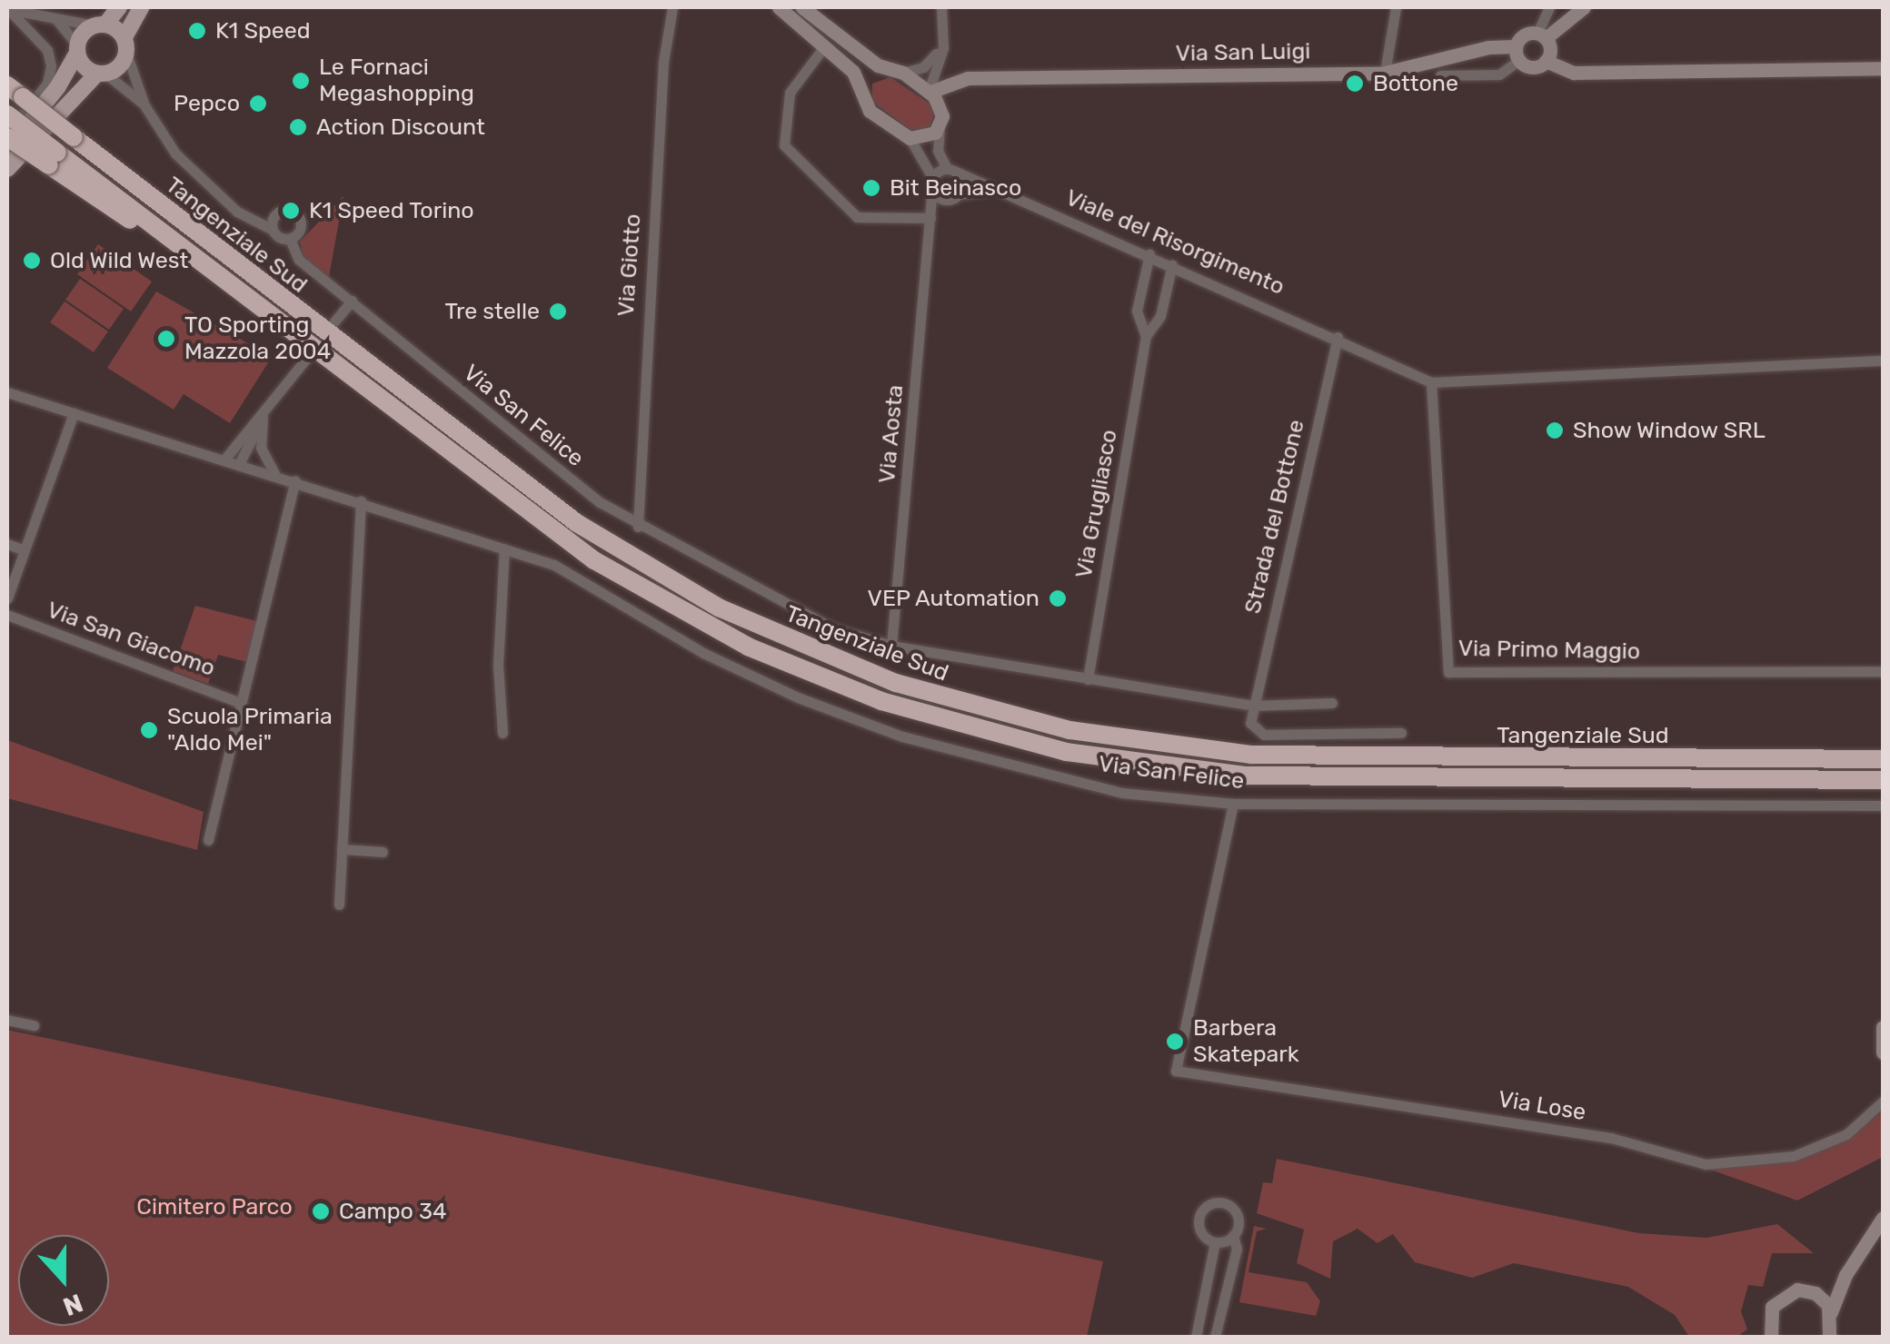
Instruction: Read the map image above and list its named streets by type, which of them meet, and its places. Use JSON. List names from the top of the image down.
{
  "streets": {
    "highway": ["Tangenziale Sud"],
    "street": [
      "Via San Luigi",
      "Viale del Risorgimento",
      "Via Giotto",
      "Via San Felice",
      "Via Aosta",
      "Via Grugliasco",
      "Strada del Bottone",
      "Via San Giacomo",
      "Via Primo Maggio",
      "Via Lose"
    ]
  },
  "crossings": [
    ["Viale del Risorgimento", "Via Aosta"],
    ["Viale del Risorgimento", "Via Grugliasco"],
    ["Viale del Risorgimento", "Strada del Bottone"],
    ["Via Giotto", "Via San Felice"],
    ["Via San Felice", "Via Aosta"],
    ["Via San Felice", "Via Grugliasco"],
    ["Via San Felice", "Strada del Bottone"],
    ["Via San Felice", "Via Lose"]
  ],
  "parks": ["Cimitero Parco"],
  "places": [
    "K1 Speed",
    "Le Fornaci Megashopping",
    "Bottone",
    "Pepco",
    "Action Discount",
    "Bit Beinasco",
    "K1 Speed Torino",
    "Old Wild West",
    "Tre stelle",
    "TO Sporting Mazzola 2004",
    "Show Window SRL",
    "VEP Automation",
    "Scuola Primaria \"Aldo Mei\"",
    "Barbera Skatepark",
    "Campo 34"
  ],
  "north": "bottom"
}
